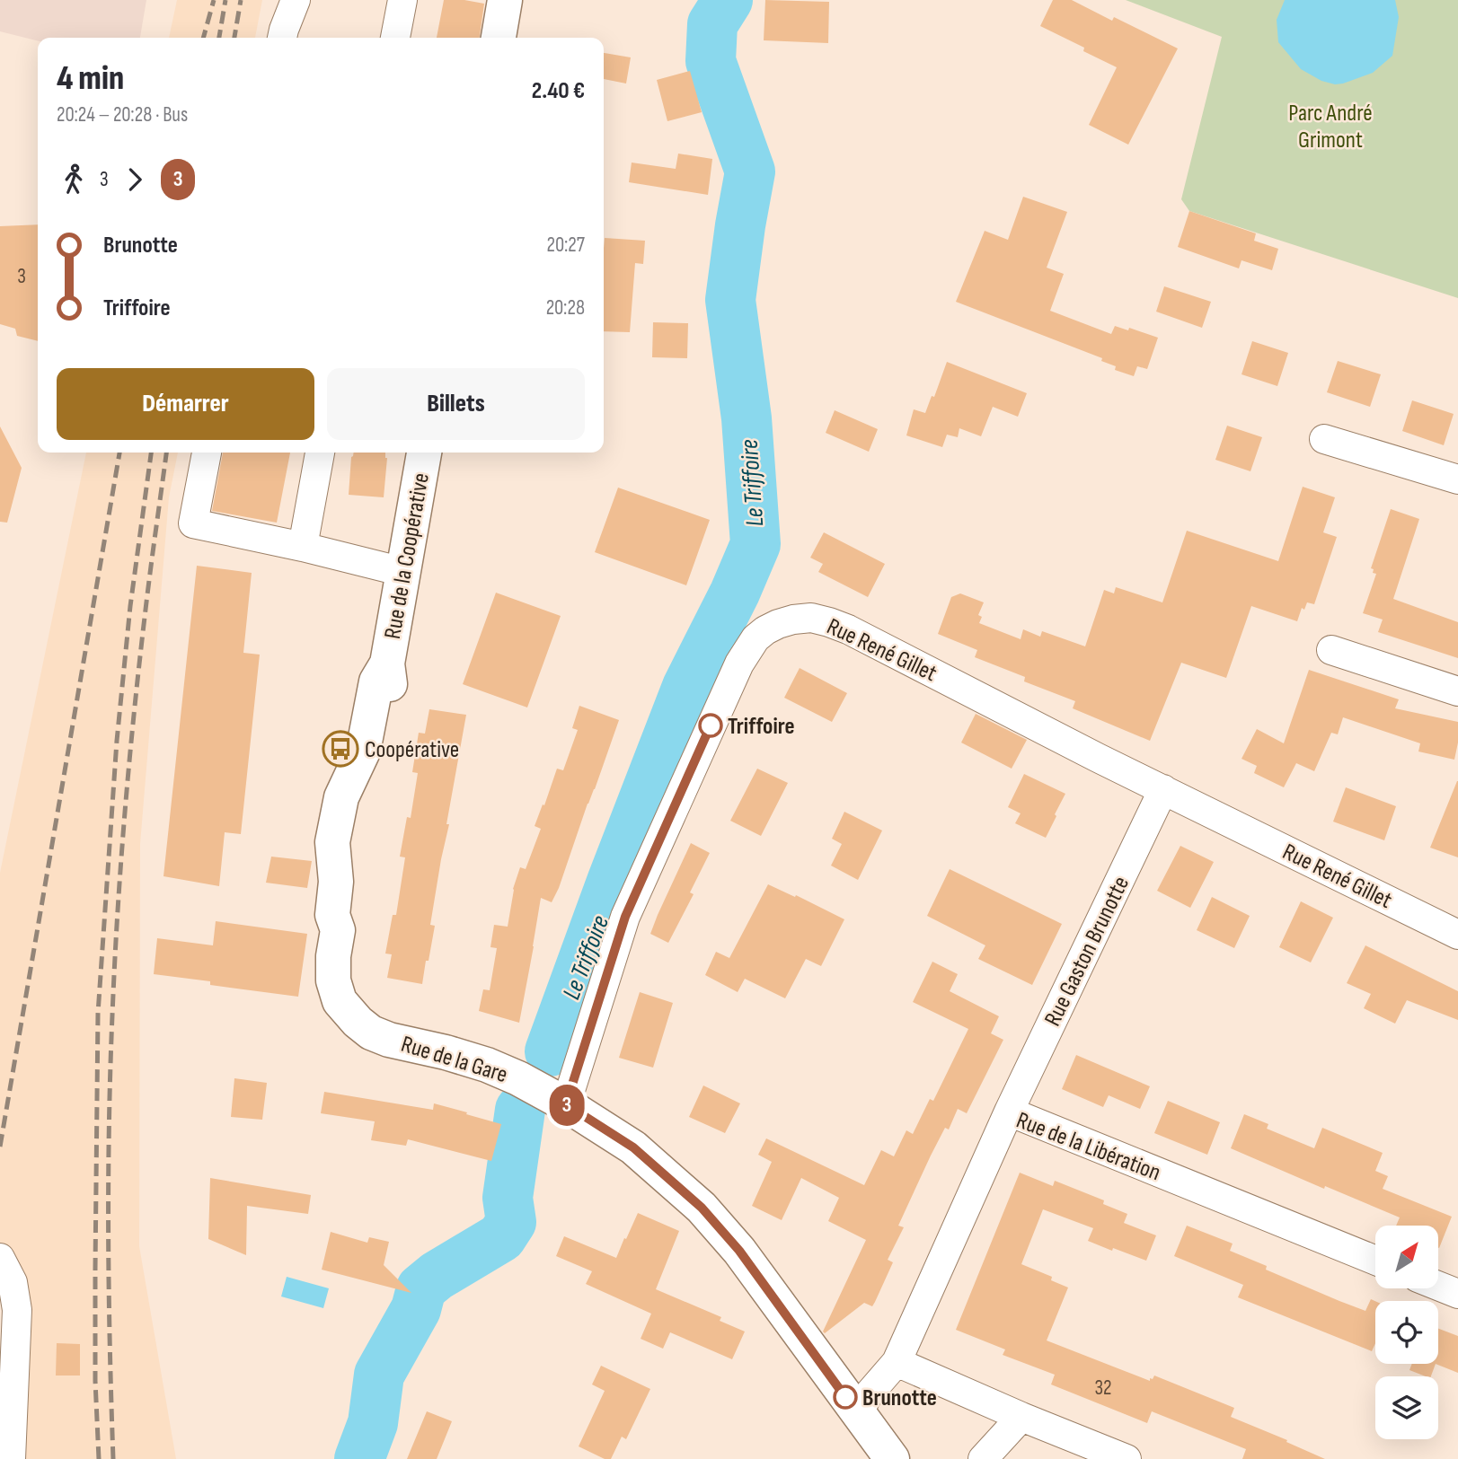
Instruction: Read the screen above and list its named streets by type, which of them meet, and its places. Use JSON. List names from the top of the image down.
{
  "streets": {
    "street": [
      "Rue de la Coopérative",
      "Rue René Gillet",
      "Rue Gaston Brunotte",
      "Rue de la Gare",
      "Rue de la Libération"
    ]
  },
  "crossings": [
    ["Rue de la Coopérative", "Rue de la Gare"],
    ["Rue René Gillet", "Rue Gaston Brunotte"],
    ["Rue René Gillet", "Rue de la Gare"],
    ["Rue Gaston Brunotte", "Rue de la Libération"],
    ["Rue de la Gare", "Rue de la Libération"]
  ],
  "water": ["Le Triffoire"],
  "parks": ["Parc André Grimont"],
  "places": {
    "other": ["Triffoire", "Brunotte"],
    "bus stop": ["Coopérative"]
  },
  "lines": ["bus line 3"],
  "house_numbers": ["3", "32"],
  "north": "top right",
  "page": {
    "on_map": "3",
    "heading": ["4 min", "20:24 – 20:28 · Bus", "2.40 €"],
    "legs": ["3", "3"],
    "list": [
      {
        "name": "Brunotte",
        "value": "20:27"
      },
      {
        "name": "Triffoire",
        "value": "20:28"
      }
    ],
    "buttons": ["Démarrer", "Billets"]
  }
}
